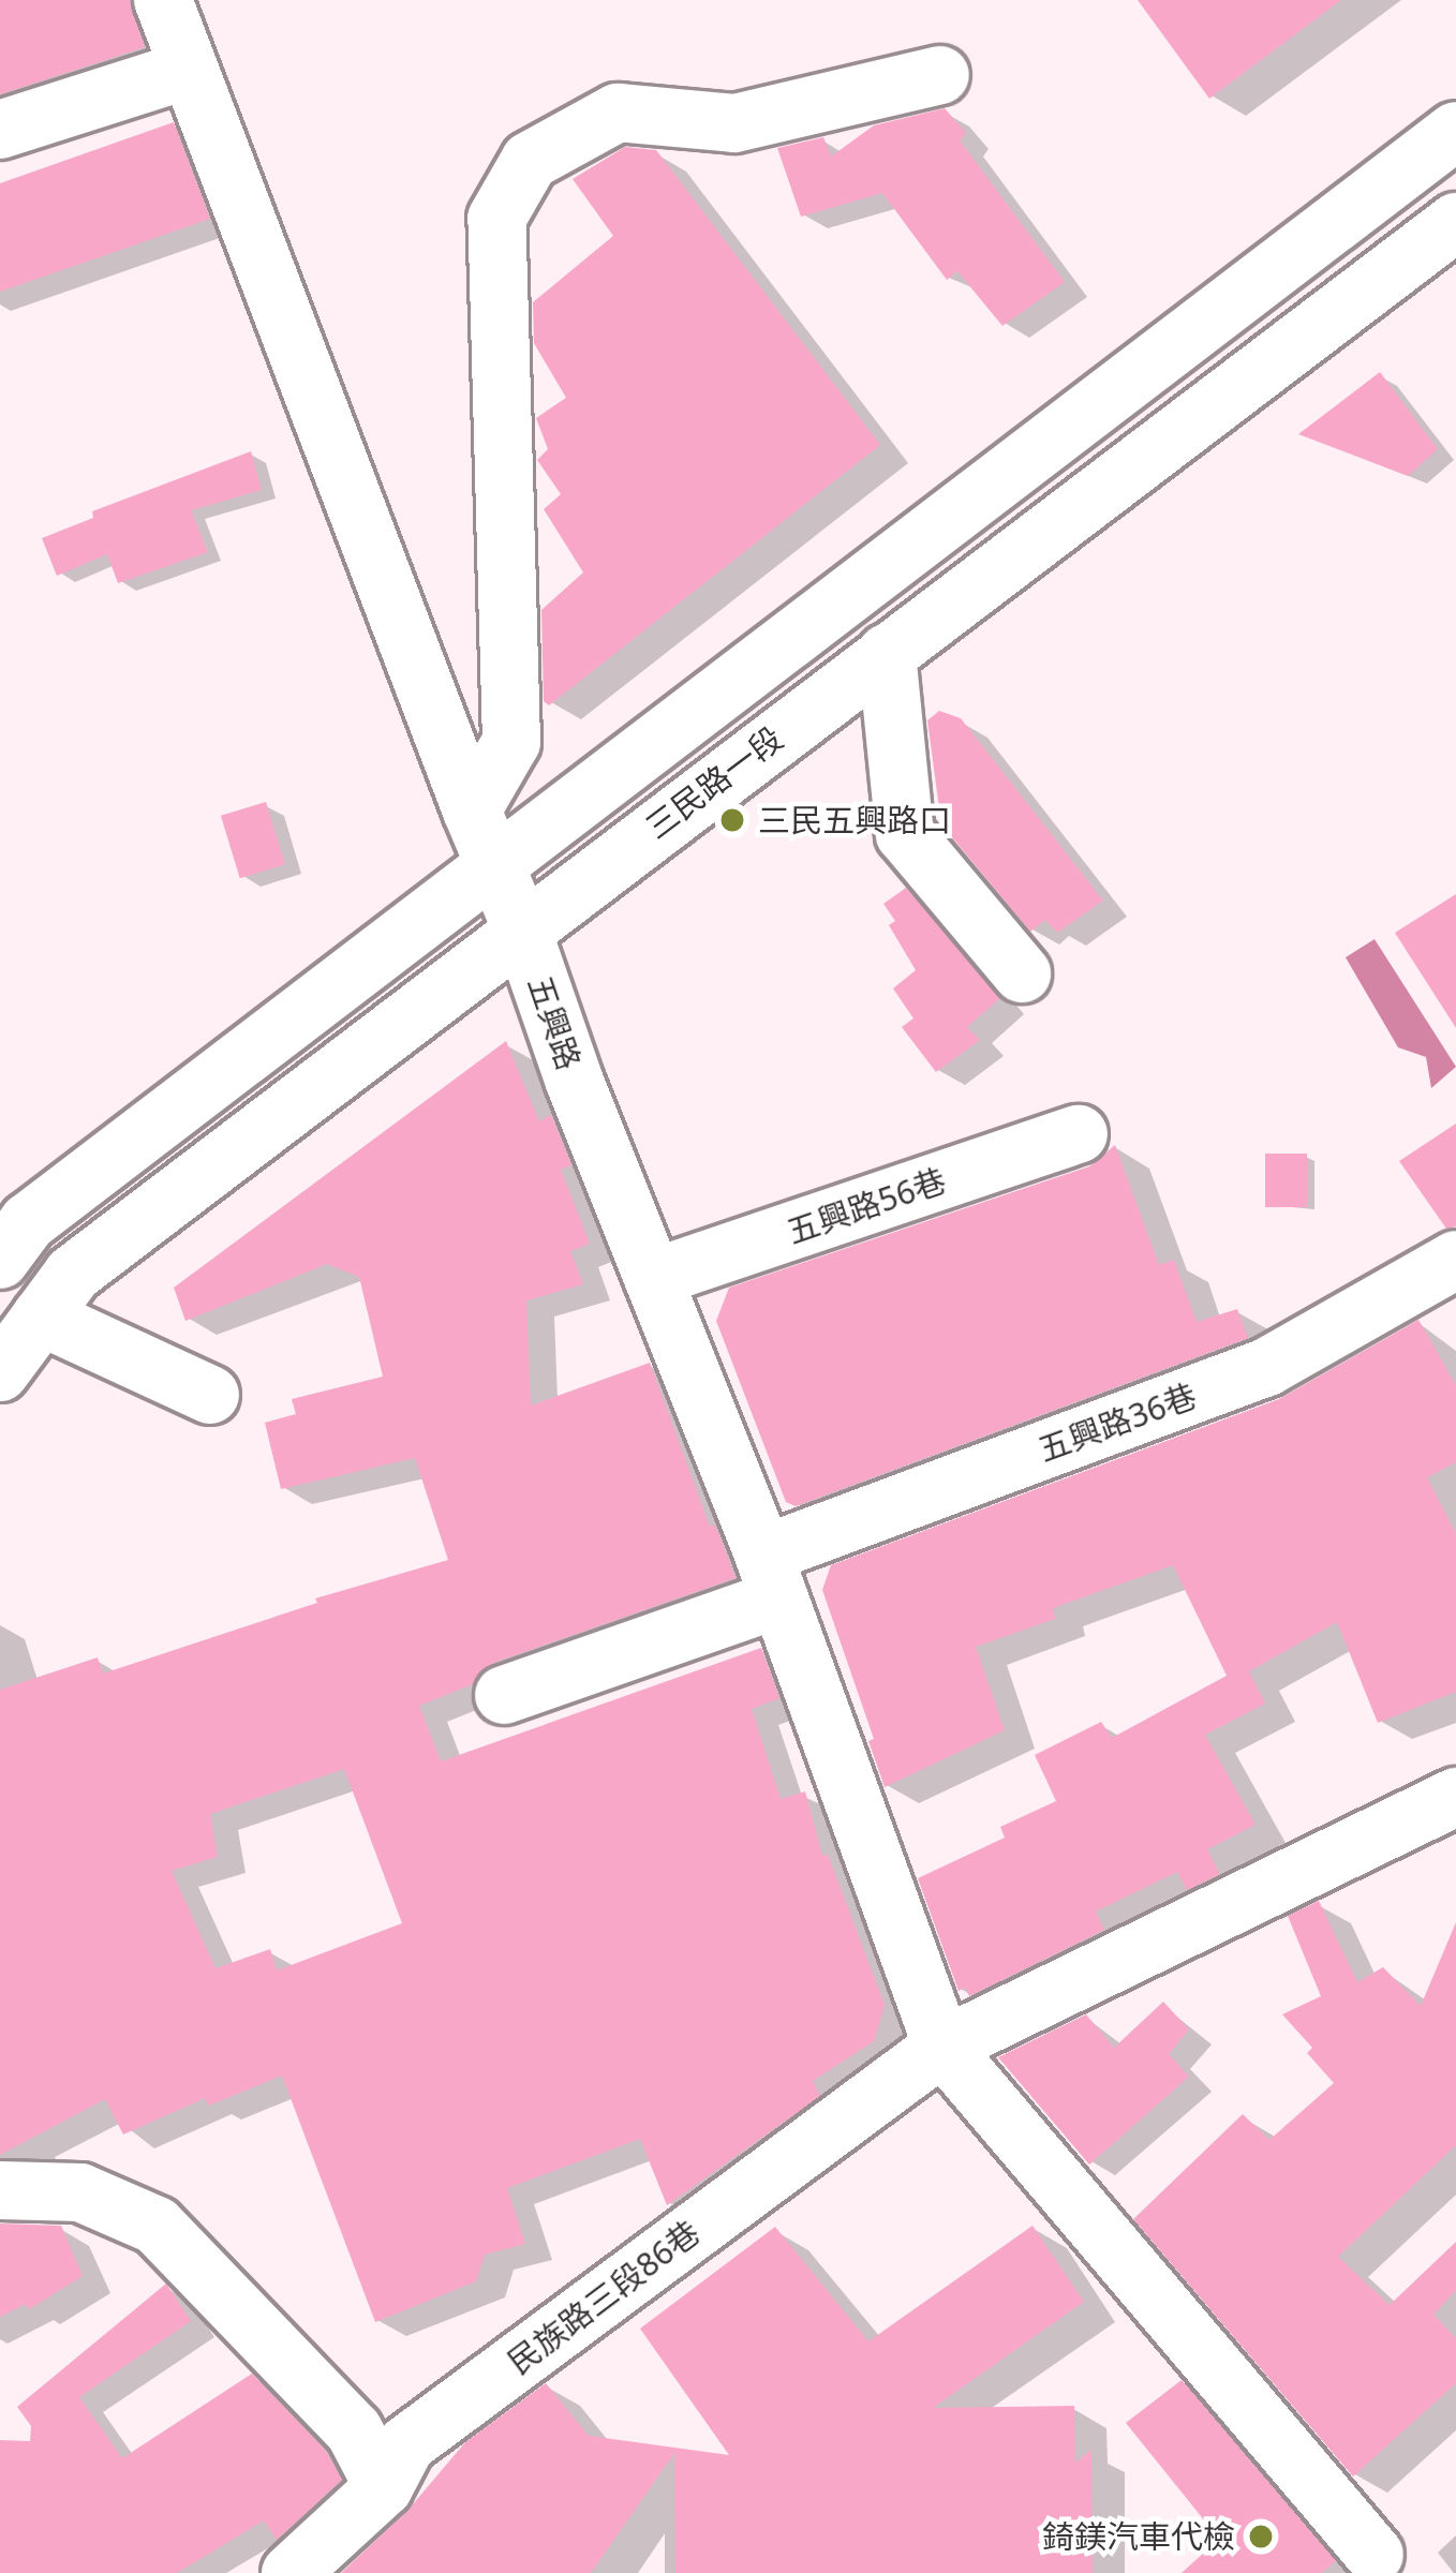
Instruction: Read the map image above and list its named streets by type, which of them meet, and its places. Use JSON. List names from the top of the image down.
{
  "streets": {
    "street": [
      "三民路一段",
      "五興路",
      "五興路56巷",
      "五興路36巷",
      "民族路三段86巷"
    ]
  },
  "crossings": [
    ["三民路一段", "五興路"],
    ["五興路", "五興路56巷"],
    ["五興路", "五興路36巷"],
    ["五興路", "民族路三段86巷"]
  ],
  "places": ["三民五興路口", "錡鎂汽車代檢"]
}
